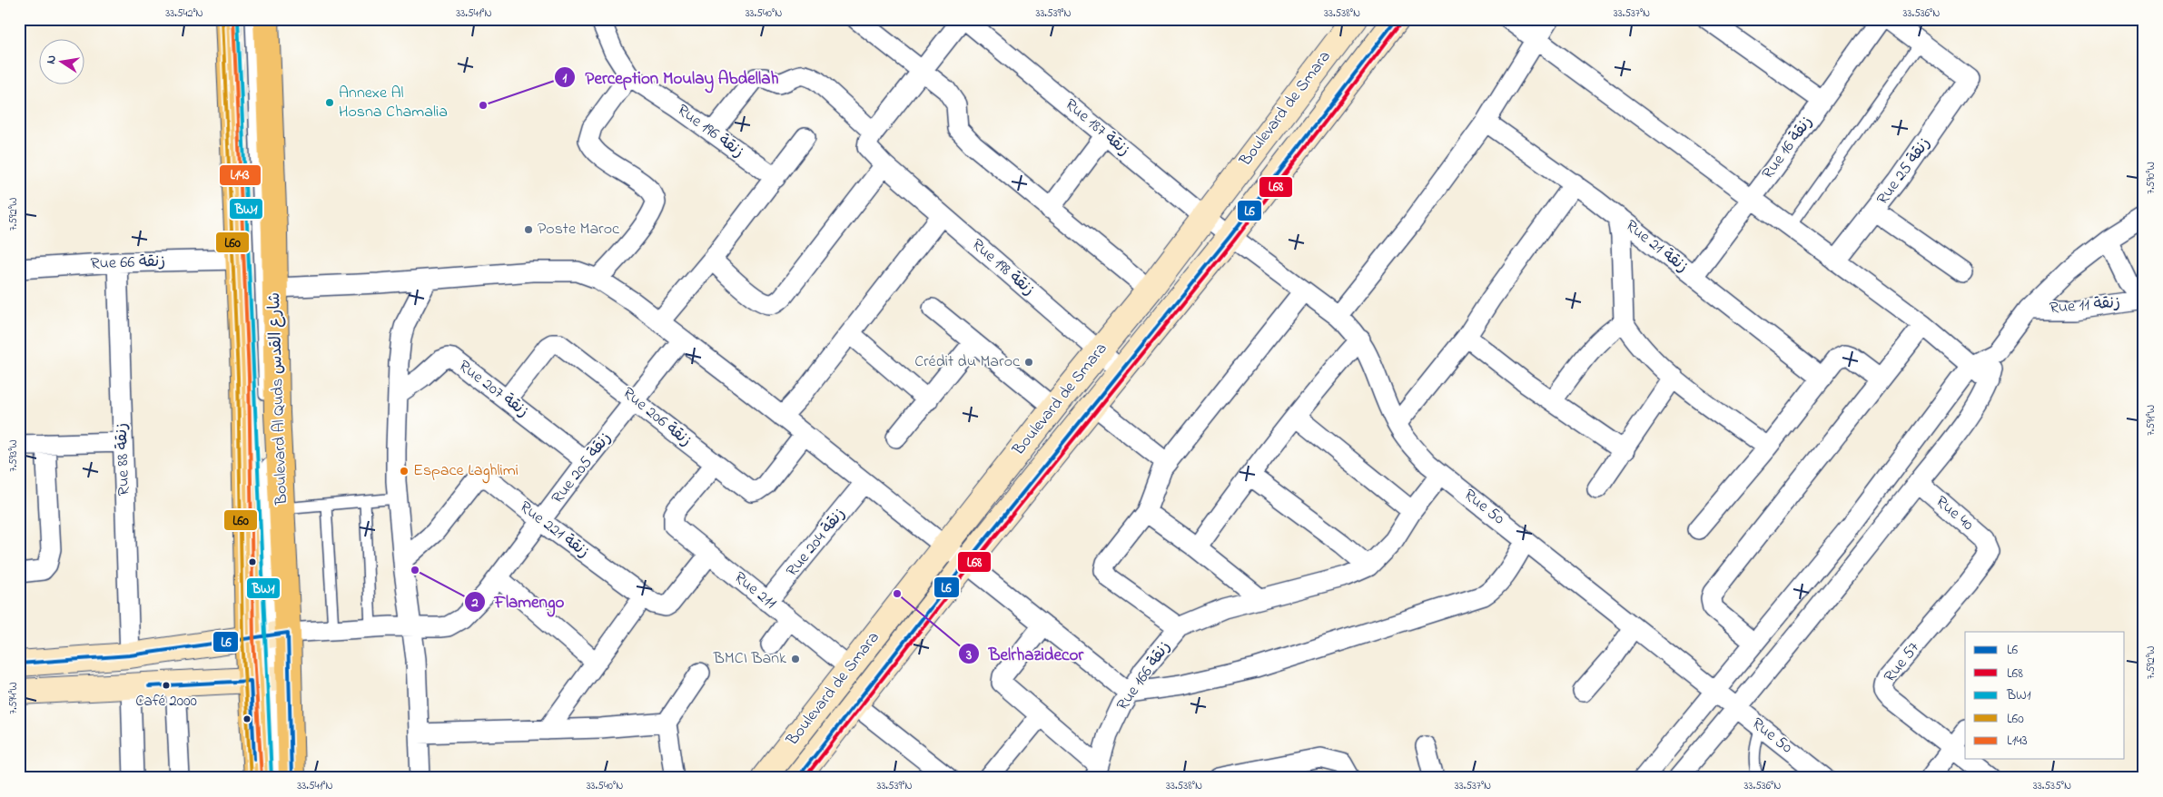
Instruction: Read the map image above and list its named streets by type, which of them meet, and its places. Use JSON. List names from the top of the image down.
{
  "streets": {
    "main road": ["Boulevard Al Quds شارع القدس"],
    "street": [
      "Boulevard de Smara",
      "Rue 187 زنقة",
      "Rue 196 زنقة",
      "Rue 16 زنقة",
      "Rue 25 زنقة",
      "Rue 21 زنقة",
      "Rue 66 زنقة",
      "Rue 198 زنقة",
      "Rue 11 زنقة",
      "Rue 207 زنقة",
      "Rue 206 زنقة",
      "Rue 88 زنقة",
      "Rue 205 زنقة",
      "Rue 50",
      "Rue 40",
      "Rue 221 زنقة",
      "Rue 204 زنقة",
      "Rue 211",
      "Rue 57",
      "Rue 166 زنقة"
    ]
  },
  "crossings": [
    ["Boulevard de Smara", "Rue 187 زنقة"],
    ["Boulevard de Smara", "Rue 198 زنقة"],
    ["Boulevard de Smara", "Rue 50"],
    ["Boulevard de Smara", "Rue 211"],
    ["Rue 187 زنقة", "Rue 50"],
    ["Rue 196 زنقة", "Rue 198 زنقة"],
    ["Rue 16 زنقة", "Rue 21 زنقة"],
    ["Rue 66 زنقة", "Boulevard Al Quds شارع القدس"],
    ["Rue 66 زنقة", "Rue 88 زنقة"],
    ["Rue 207 زنقة", "Rue 206 زنقة"],
    ["Rue 207 زنقة", "Rue 205 زنقة"],
    ["Boulevard Al Quds شارع القدس", "Rue 205 زنقة"],
    ["Rue 206 زنقة", "Rue 205 زنقة"],
    ["Rue 206 زنقة", "Rue 211"],
    ["Rue 205 زنقة", "Rue 221 زنقة"],
    ["Rue 40", "Rue 57"],
    ["Rue 221 زنقة", "Rue 211"],
    ["Rue 204 زنقة", "Rue 211"]
  ],
  "places": [
    "Annexe Al Hosna Chamalia",
    "Perception Moulay Abdellah",
    "Poste Maroc",
    "Crédit du Maroc",
    "Espace Laghlimi",
    "Flamengo",
    "Belrhazidecor",
    "BMCI Bank",
    "Café 2000"
  ],
  "lines": [
    "transit line L6",
    "transit line BW1",
    "transit line L60",
    "transit line L143",
    "transit line L68"
  ],
  "legend": [
    "L6",
    "L68",
    "BW1",
    "L60",
    "L143"
  ],
  "north": "left",
  "coordinates": [
    "33.542°N",
    "33.541°N",
    "33.540°N",
    "33.539°N",
    "33.538°N",
    "33.537°N",
    "33.536°N",
    "7.590°W",
    "7.592°W",
    "7.591°W",
    "7.593°W",
    "7.594°W",
    "33.535°N"
  ]
}
